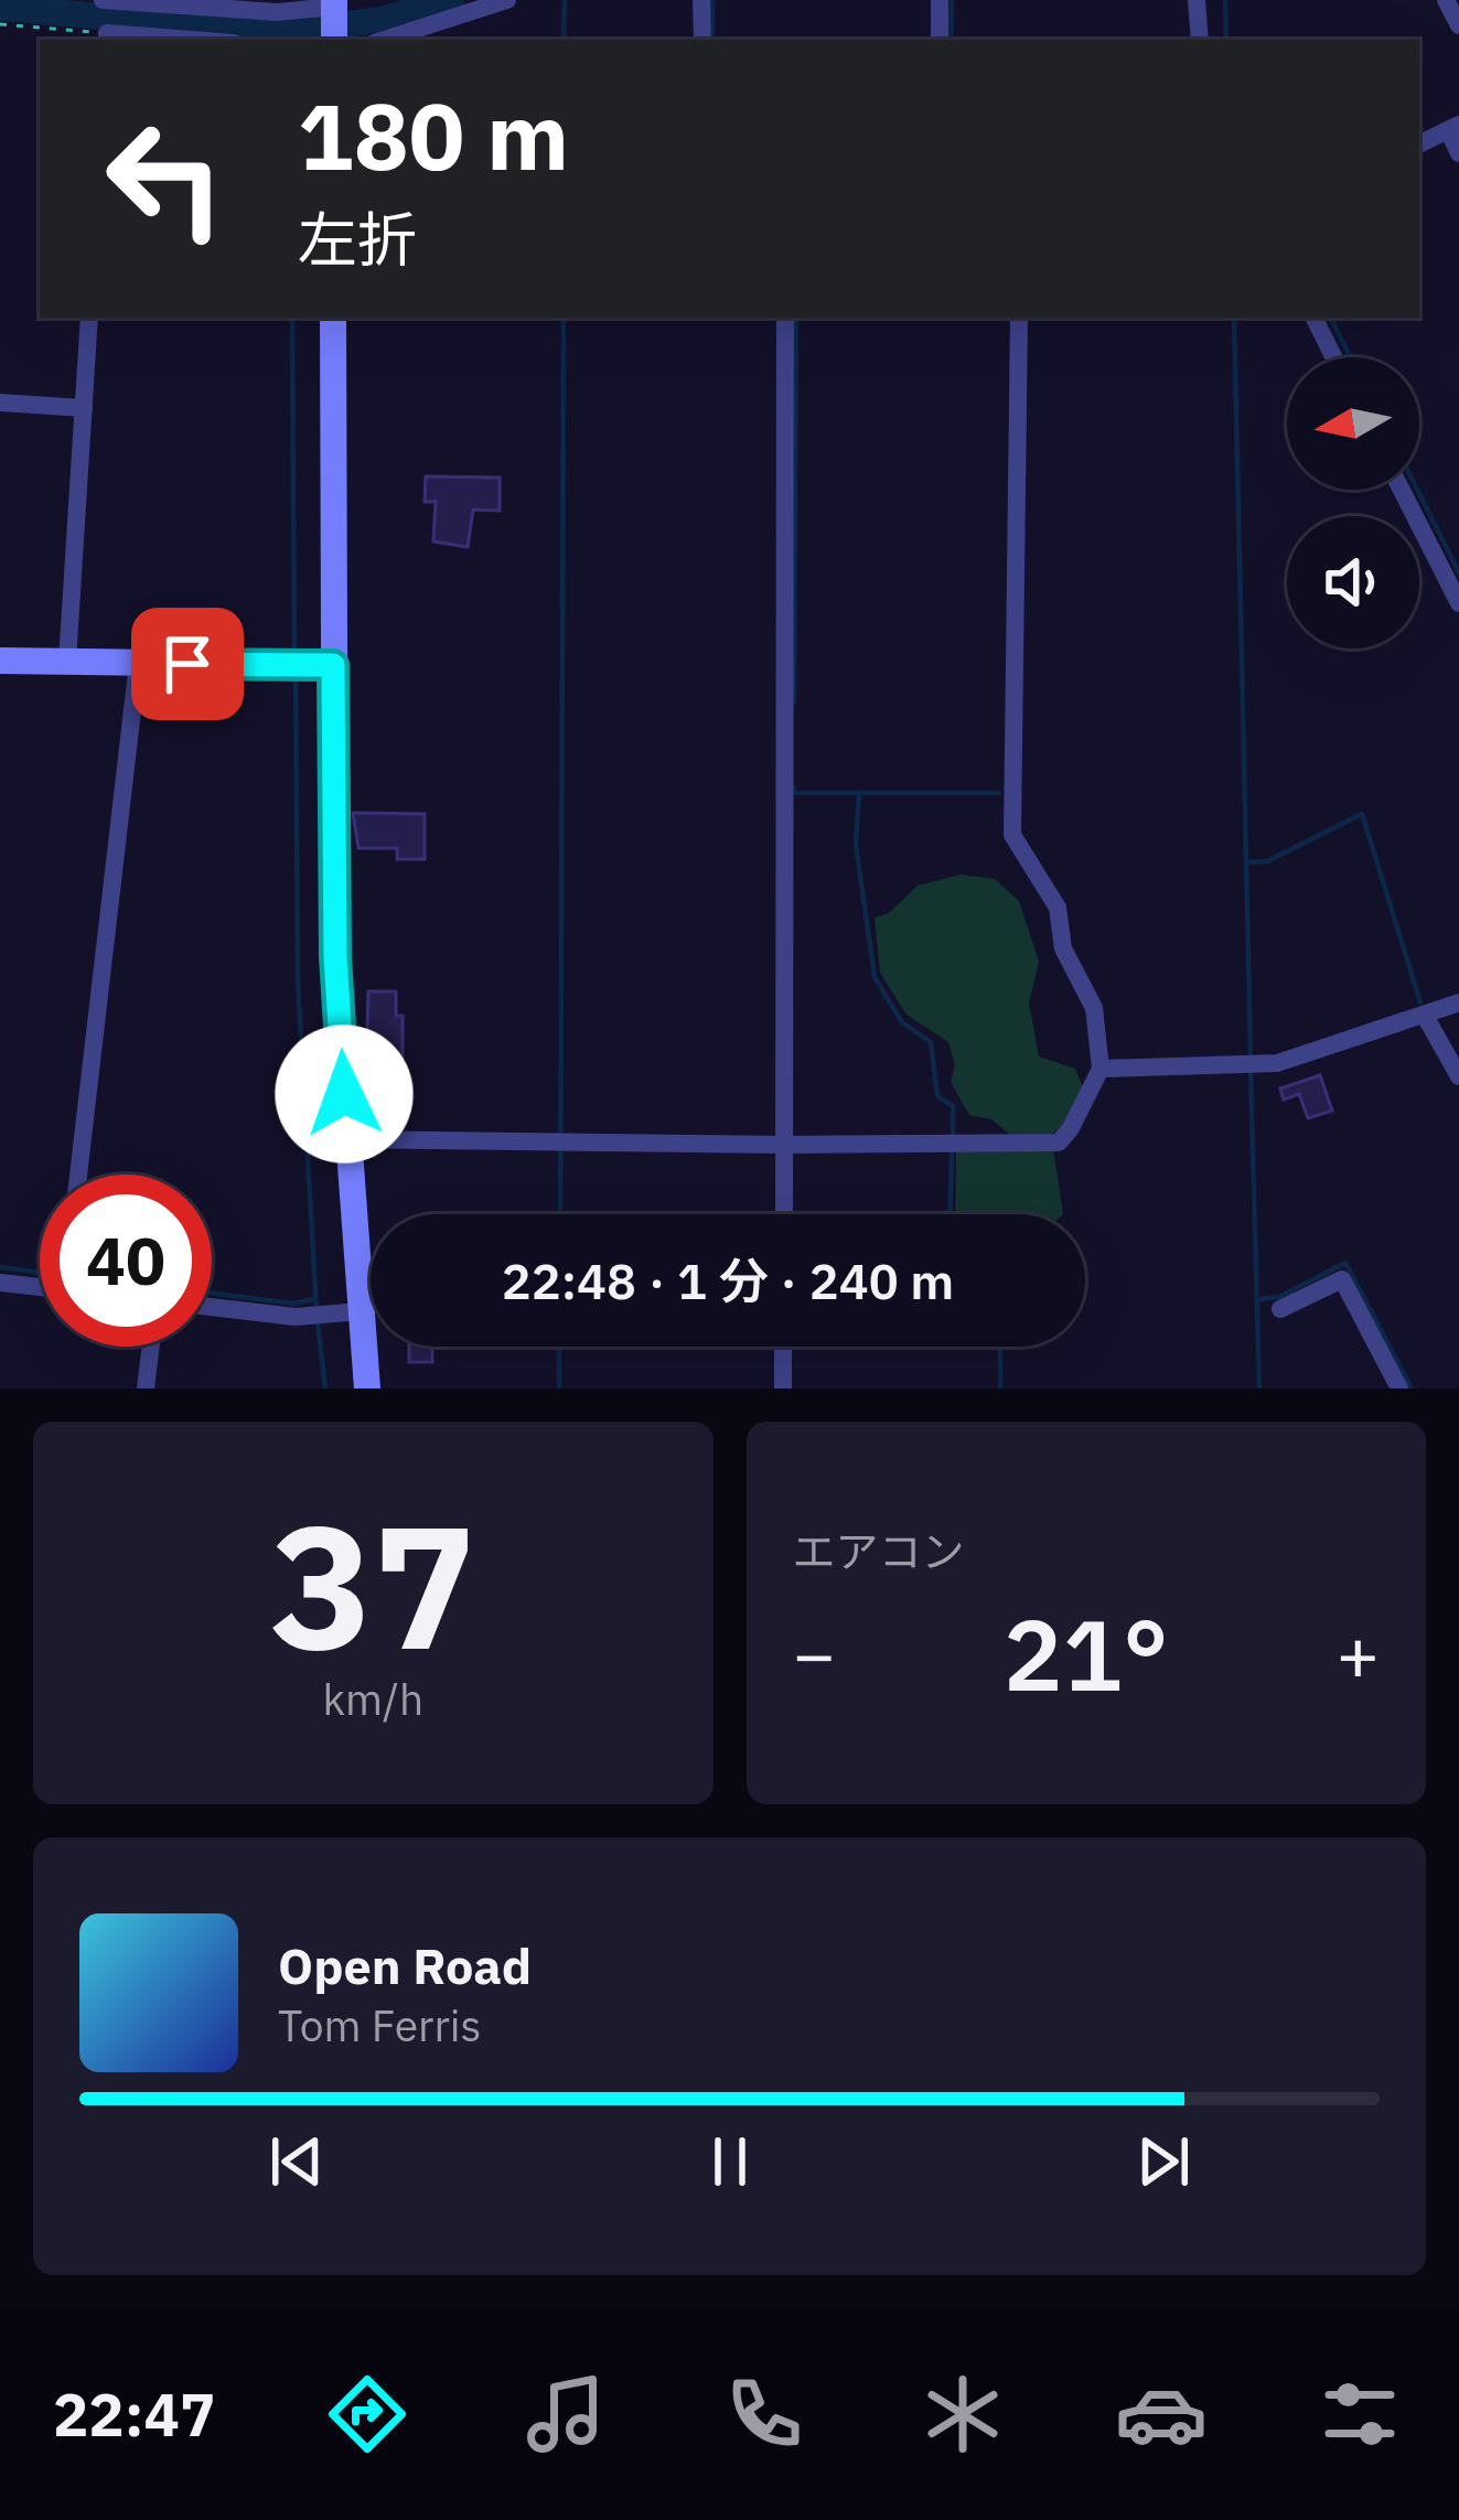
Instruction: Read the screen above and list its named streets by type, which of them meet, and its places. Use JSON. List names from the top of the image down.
{
  "north": "left",
  "page": {
    "turn": ["180 m", "左折"],
    "limit": "40",
    "trip": "22:48 · 1 分 · 240 m",
    "tile": [
      ["37", "km/h"],
      "エアコン"
    ],
    "heat": ["−", "21°", "+"],
    "song": ["Open Road", "Tom Ferris"],
    "tabs": "22:47"
  }
}
